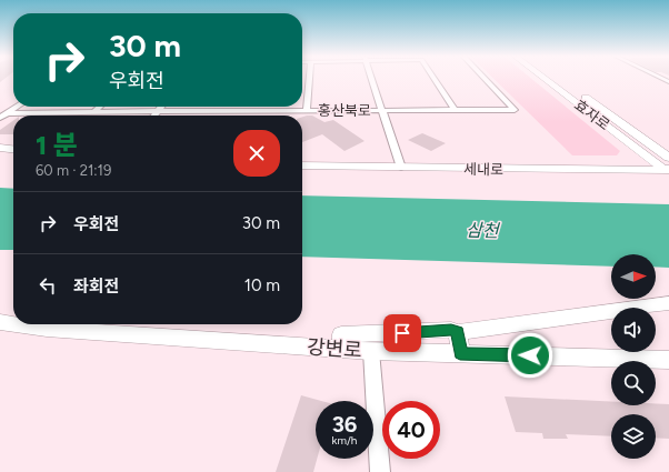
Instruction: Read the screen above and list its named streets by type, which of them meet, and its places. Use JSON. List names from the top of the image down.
{
  "streets": {
    "street": [
      "홍산북로",
      "효자로",
      "세내로",
      "강변로"
    ]
  },
  "crossings": [
    ["홍산북로", "세내로"],
    ["효자로", "세내로"]
  ],
  "water": ["삼천"],
  "north": "right",
  "page": {
    "turn": ["30 m", "우회전"],
    "heading": ["1 분", "60 m · 21:19"],
    "list": [
      {
        "name": "우회전",
        "value": "30 m"
      },
      {
        "name": "좌회전",
        "value": "10 m"
      }
    ],
    "speed": "36 km/h",
    "limit": "40"
  }
}
